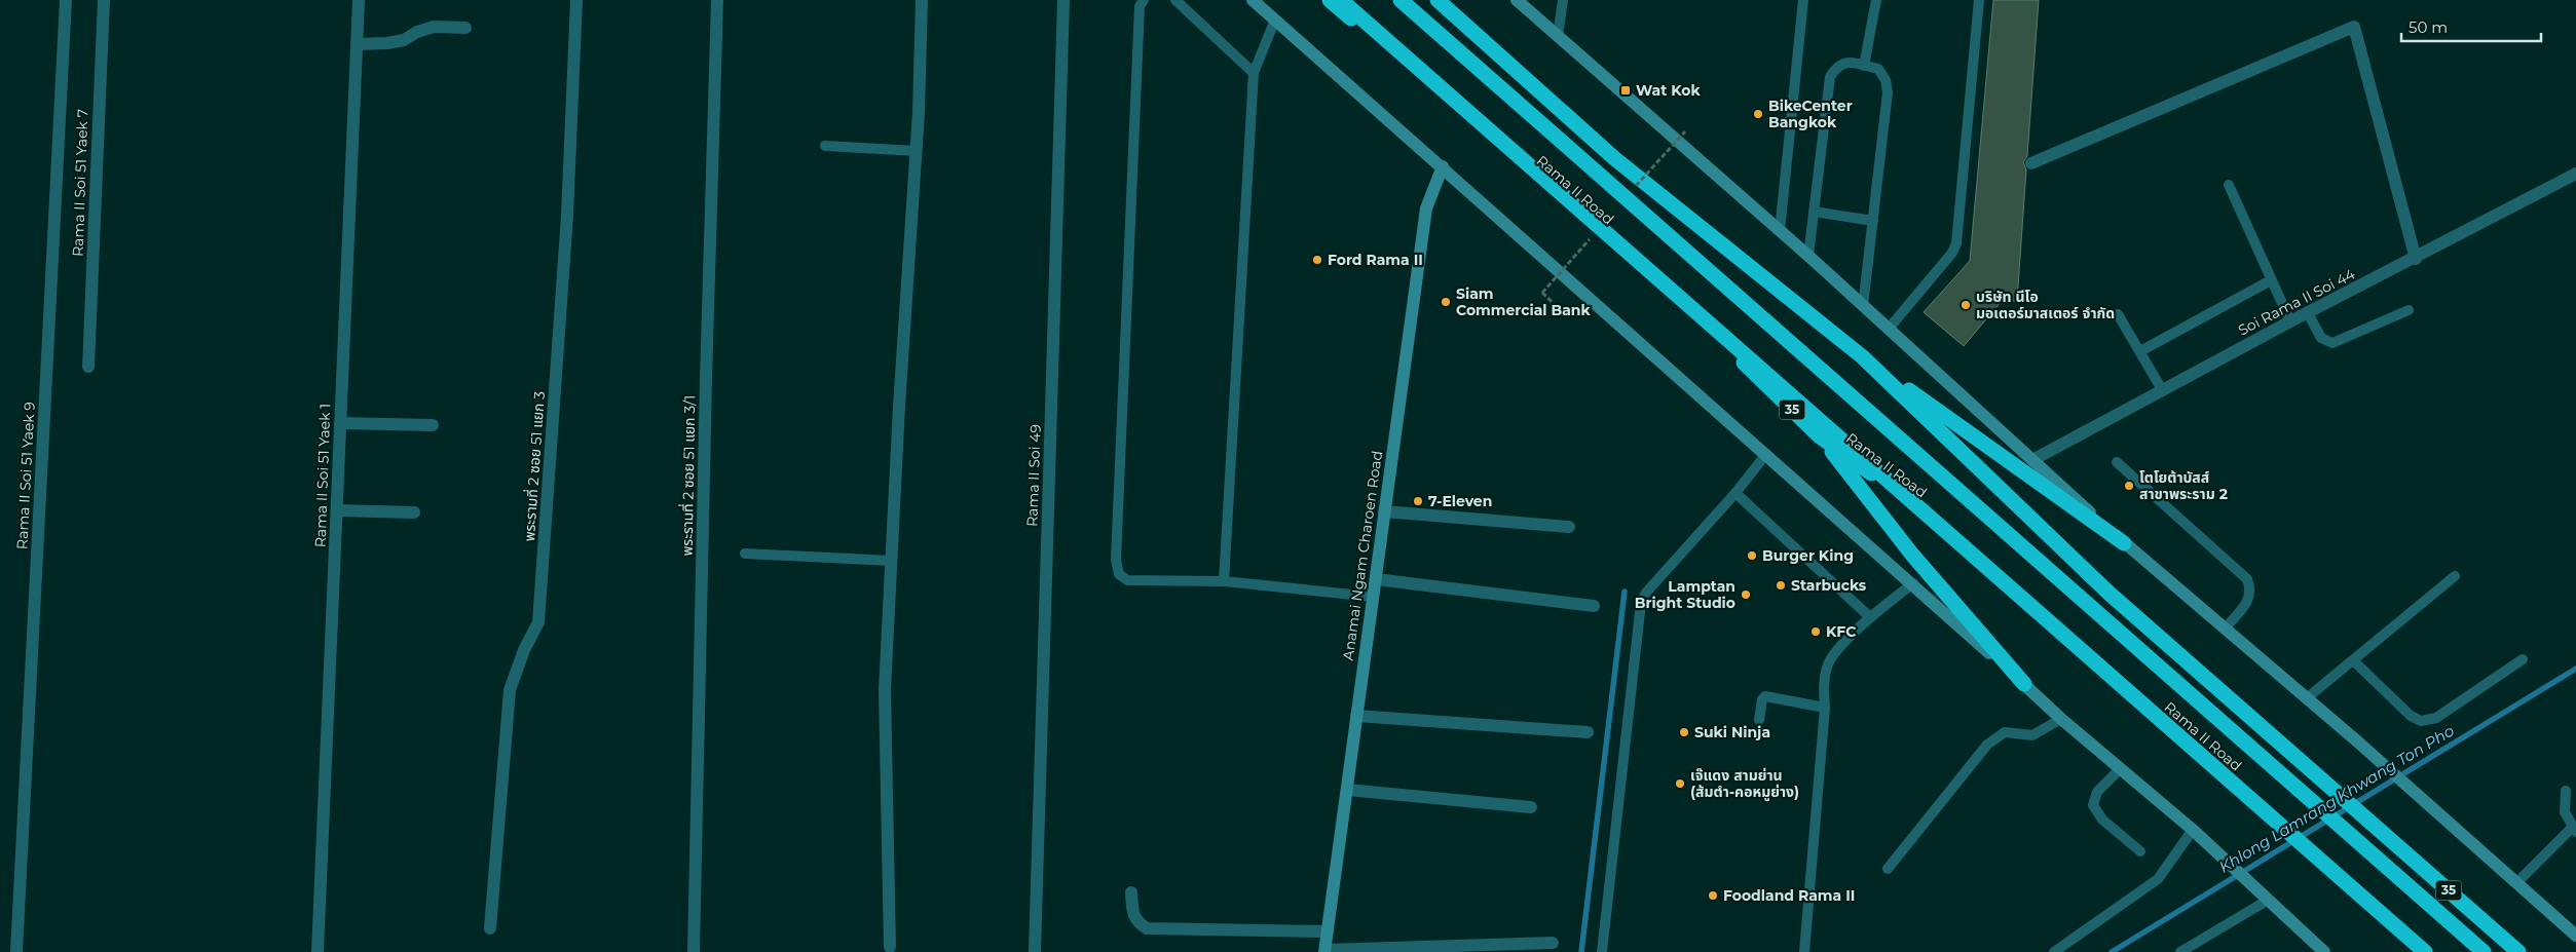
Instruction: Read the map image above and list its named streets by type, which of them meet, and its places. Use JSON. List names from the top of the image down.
{
  "streets": {
    "highway": ["Rama II Road", "35"],
    "main road": ["Anamai Ngam Charoen Road"],
    "street": [
      "Rama II Soi 51 Yaek 7",
      "Soi Rama II Soi 44",
      "พระรามที่ 2 ซอย 51 แยก 3",
      "Rama II Soi 51 Yaek 9",
      "Rama II Soi 51 Yaek 1",
      "พระรามที่ 2 ซอย 51 แยก 3/1",
      "Rama II Soi 49"
    ]
  },
  "water": ["Khlong Lamrang Khwang Ton Pho"],
  "places": {
    "transit": ["Wat Kok"],
    "other": [
      "BikeCenter Bangkok",
      "Ford Rama II",
      "Siam Commercial Bank",
      "บริษัท นีโอ มอเตอร์มาสเตอร์ จำกัด",
      "โตโยต้าบัสส์ สาขาพระราม 2",
      "7-Eleven",
      "Burger King",
      "Starbucks",
      "Lamptan Bright Studio",
      "KFC",
      "Suki Ninja",
      "เจ๊แดง สามย่าน (ส้มตำ-คอหมูย่าง)",
      "Foodland Rama II"
    ]
  },
  "scale_bar": "50 m"
}
